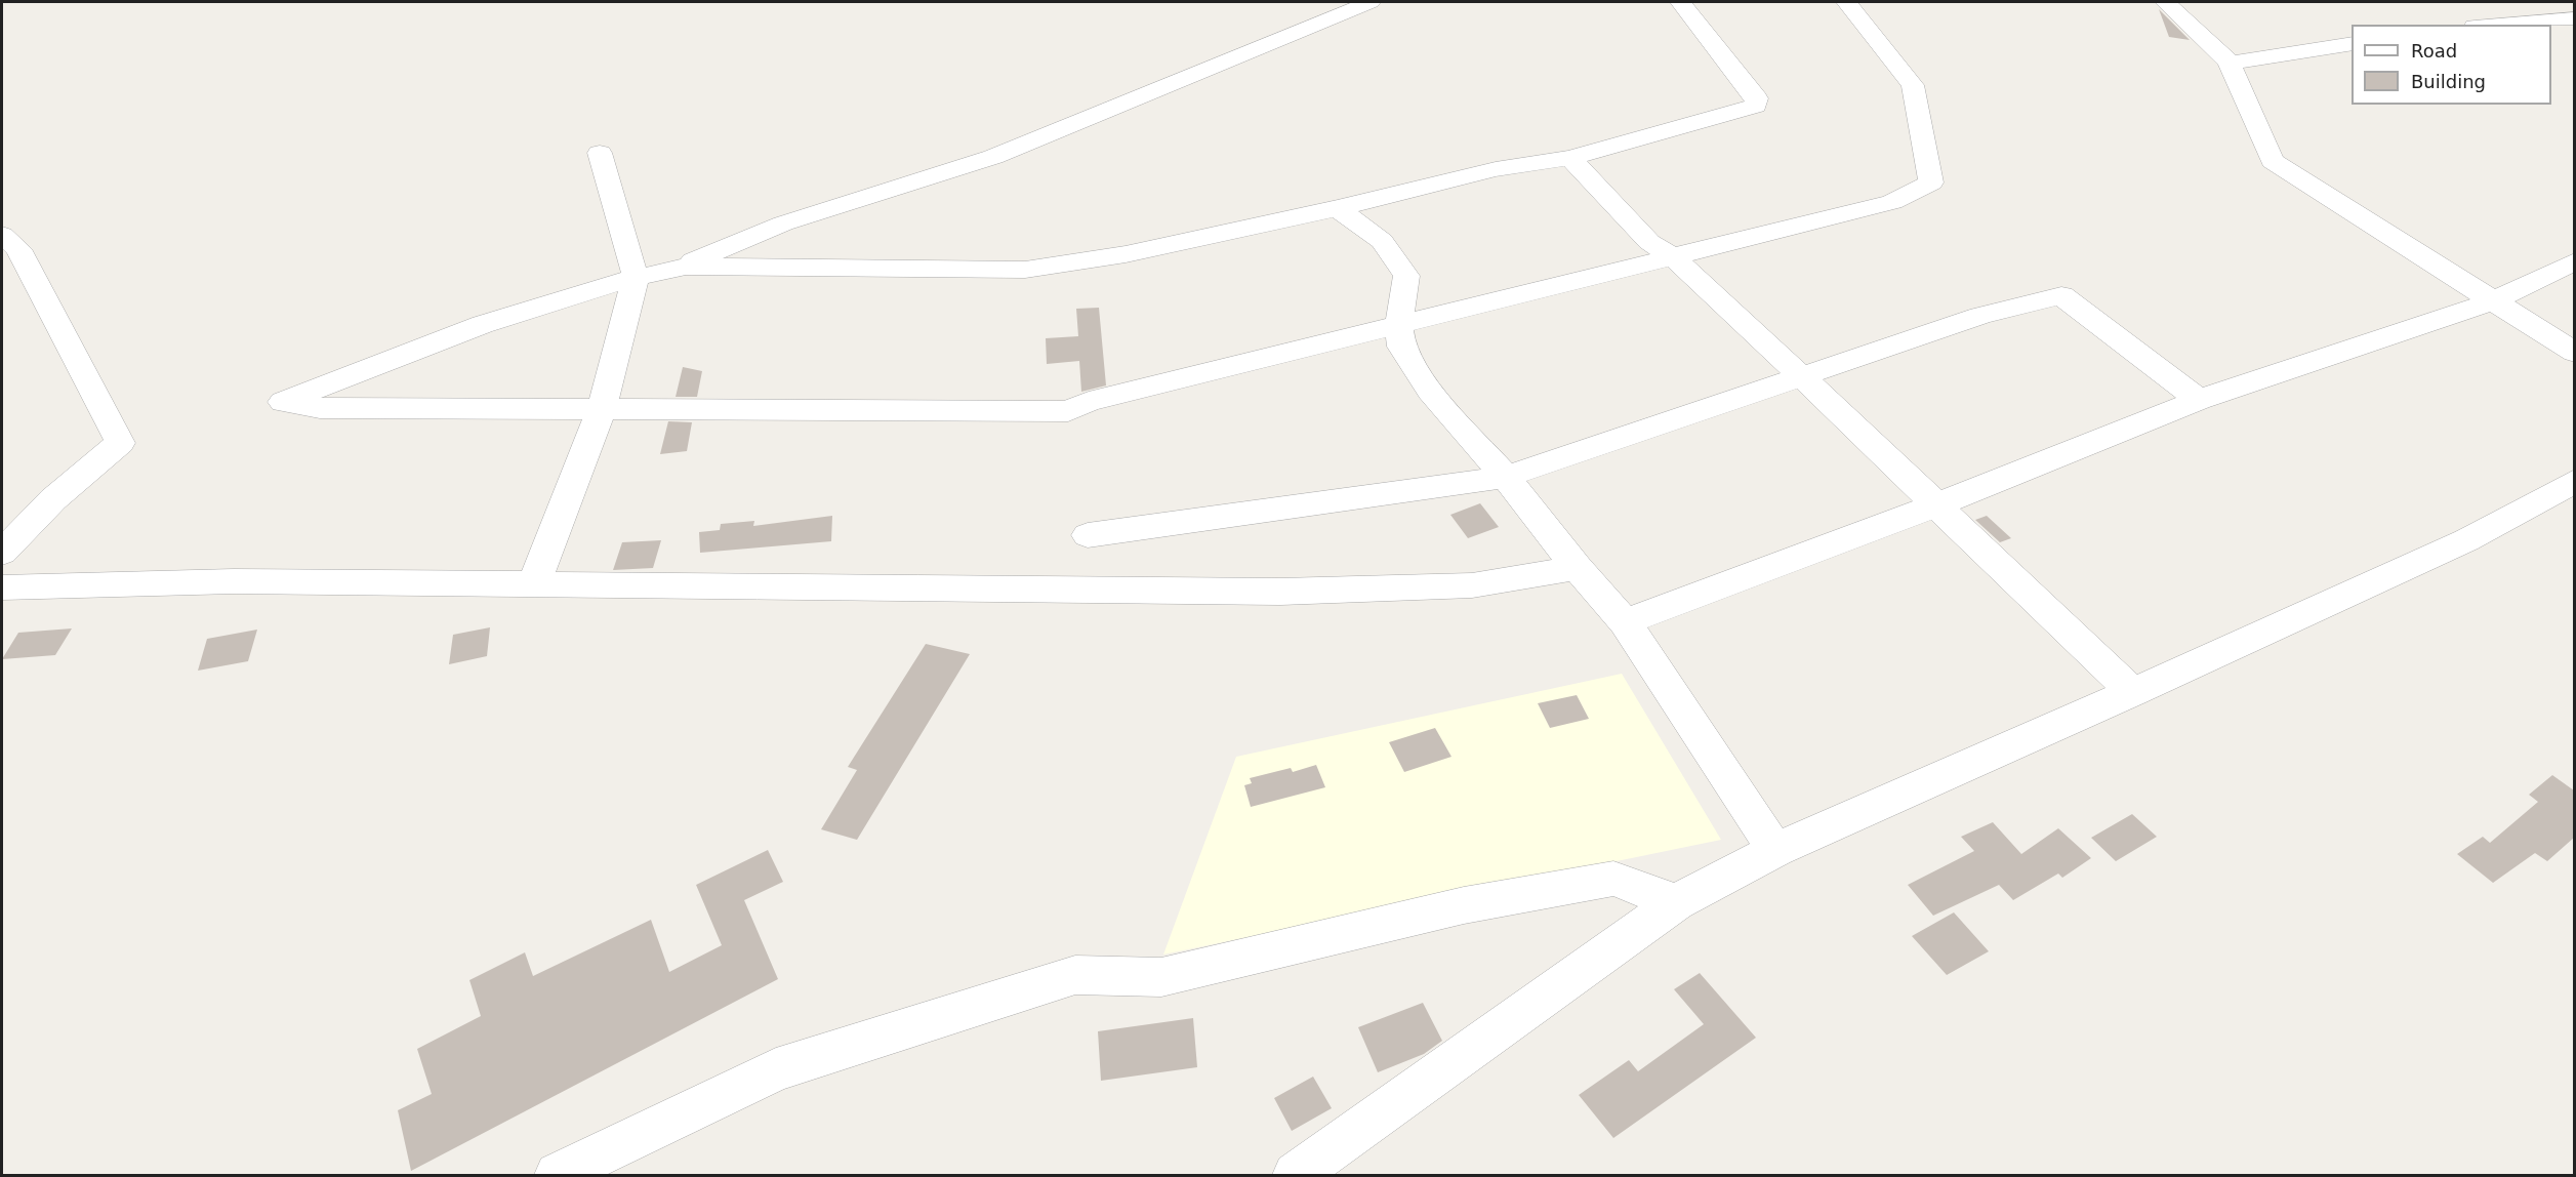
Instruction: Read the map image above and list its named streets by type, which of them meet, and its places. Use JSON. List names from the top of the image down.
{
  "legend": ["Road", "Building"]
}
